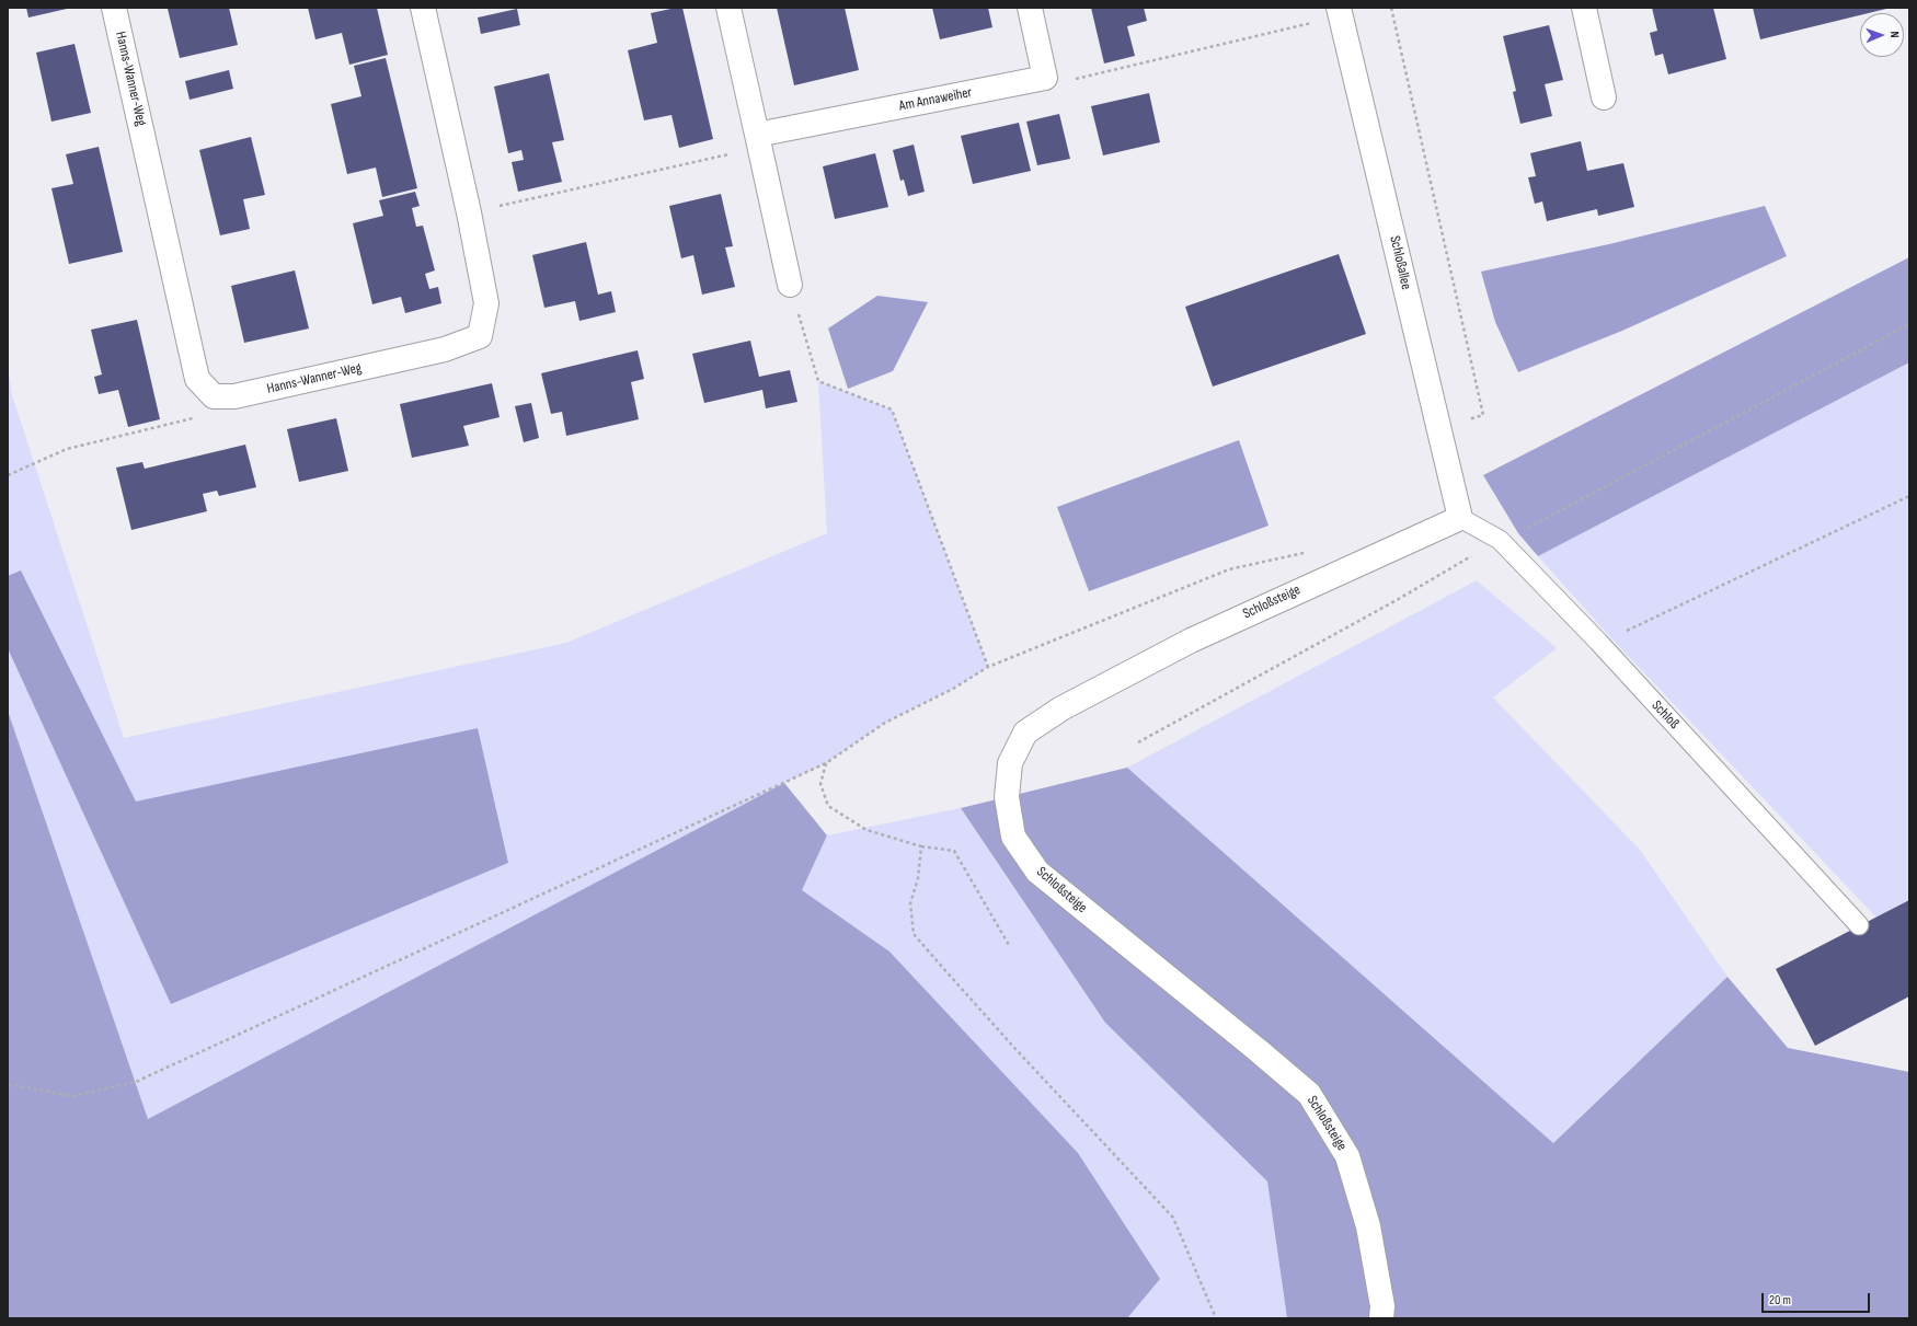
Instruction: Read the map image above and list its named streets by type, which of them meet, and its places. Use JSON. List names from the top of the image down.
{
  "streets": {
    "street": [
      "Hanns-Wanner-Weg",
      "Am Annaweiher",
      "Schloßallee",
      "Schloßsteige"
    ],
    "lane": ["Schloß"]
  },
  "crossings": [
    ["Schloßallee", "Schloßsteige"],
    ["Schloßallee", "Schloß"],
    ["Schloßsteige", "Schloß"]
  ],
  "scale_bar": "20 m",
  "north": "right"
}
